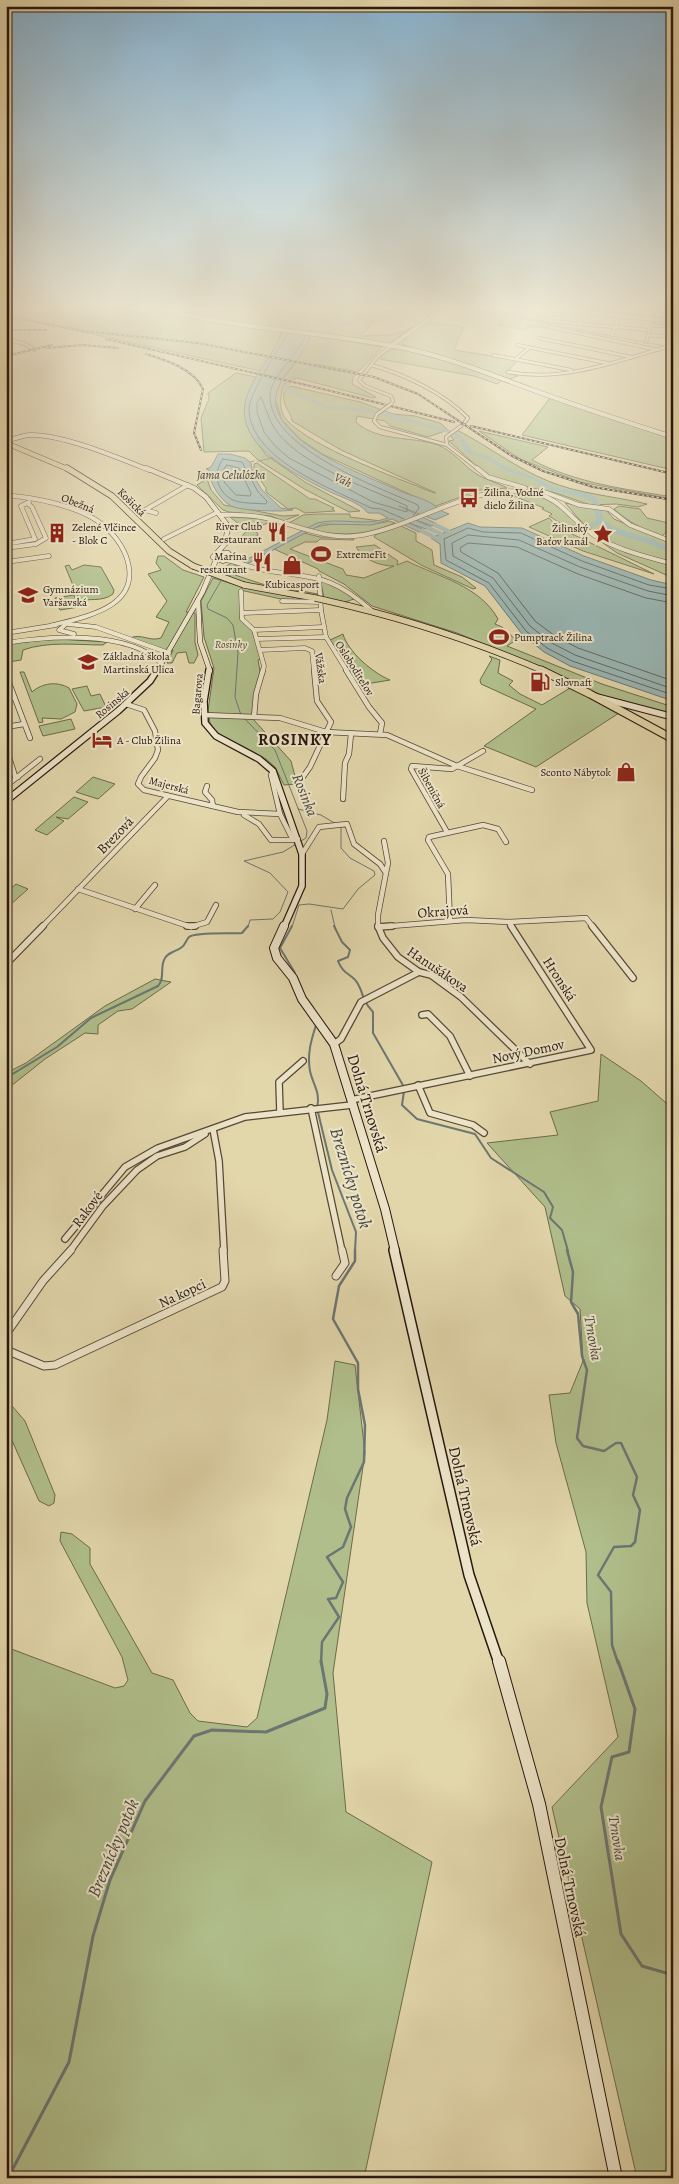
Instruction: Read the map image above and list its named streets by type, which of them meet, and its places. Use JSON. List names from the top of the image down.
{
  "streets": {
    "main road": ["Košická"],
    "street": [
      "Obežná",
      "Vážska",
      "Osloboditeľov",
      "Bagarova",
      "Rosinská",
      "Majerská",
      "Šibeničná",
      "Brezová",
      "Okrajová",
      "Hanušákova",
      "Hronská",
      "Nový Domov",
      "Dolná Trnovská",
      "Rakové",
      "Na kopci"
    ]
  },
  "crossings": [
    ["Bagarova", "Rosinská"],
    ["Bagarova", "Majerská"],
    ["Bagarova", "Dolná Trnovská"],
    ["Rosinská", "Majerská"],
    ["Majerská", "Brezová"],
    ["Majerská", "Dolná Trnovská"],
    ["Okrajová", "Hanušákova"],
    ["Okrajová", "Hronská"],
    ["Hanušákova", "Nový Domov"],
    ["Hronská", "Nový Domov"],
    ["Nový Domov", "Dolná Trnovská"],
    ["Nový Domov", "Rakové"],
    ["Dolná Trnovská", "Rakové"],
    ["Rakové", "Na kopci"]
  ],
  "districts": ["ROSINKY"],
  "water": [
    "Jama Celulózka",
    "Váh",
    "Rosinka",
    "Breznícky potok",
    "Trnovka"
  ],
  "parks": ["Rosinky"],
  "places": {
    "bus stop": ["Žilina, Vodné dielo Žilina"],
    "restaurant": ["River Club Restaurant", "Marína restaurant"],
    "building": ["Zelené Vlčince - Blok C"],
    "place": ["Žilinský Baťov kanál"],
    "sports": ["ExtremeFit", "Pumptrack Žilina"],
    "shop": ["Kubicasport", "Sconto Nábytok"],
    "school or university": ["Gymnázium Varšavská", "Základná škola Martinská Ulica"],
    "fuel station": ["Slovnaft"],
    "hotel": ["A - Club Žilina"]
  }
}
